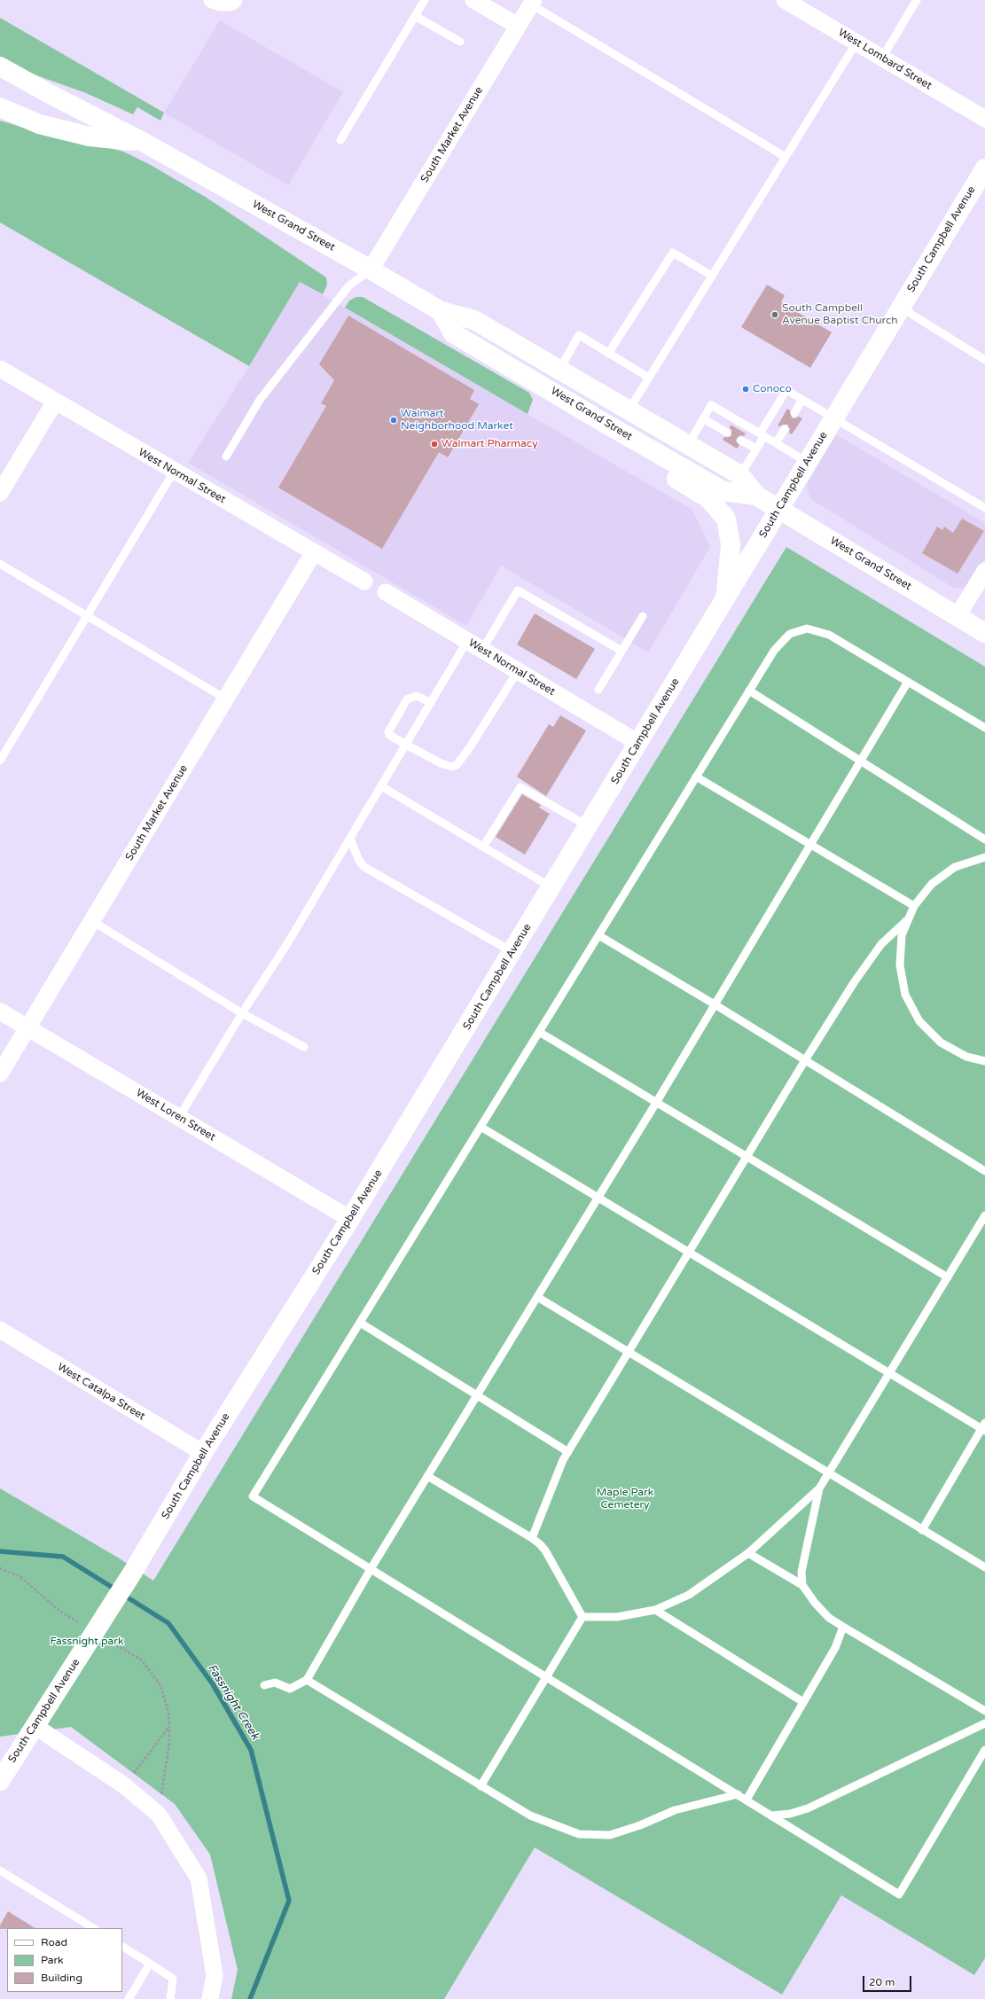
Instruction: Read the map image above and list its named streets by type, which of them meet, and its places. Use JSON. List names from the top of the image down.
{
  "streets": {
    "main road": ["West Grand Street", "South Campbell Avenue"],
    "street": [
      "West Lombard Street",
      "South Market Avenue",
      "West Normal Street",
      "West Loren Street",
      "West Catalpa Street"
    ]
  },
  "crossings": [
    ["South Market Avenue", "West Grand Street"],
    ["South Market Avenue", "West Normal Street"],
    ["South Market Avenue", "West Loren Street"],
    ["West Grand Street", "South Campbell Avenue"],
    ["South Campbell Avenue", "West Normal Street"],
    ["South Campbell Avenue", "West Loren Street"],
    ["South Campbell Avenue", "West Catalpa Street"]
  ],
  "water": ["Fassnight Creek"],
  "parks": ["Maple Park Cemetery", "Fassnight park"],
  "places": [
    "South Campbell Avenue Baptist Church",
    "Conoco",
    "Walmart Neighborhood Market",
    "Walmart Pharmacy"
  ],
  "legend": ["Road", "Park", "Building"],
  "scale_bar": "20 m"
}
